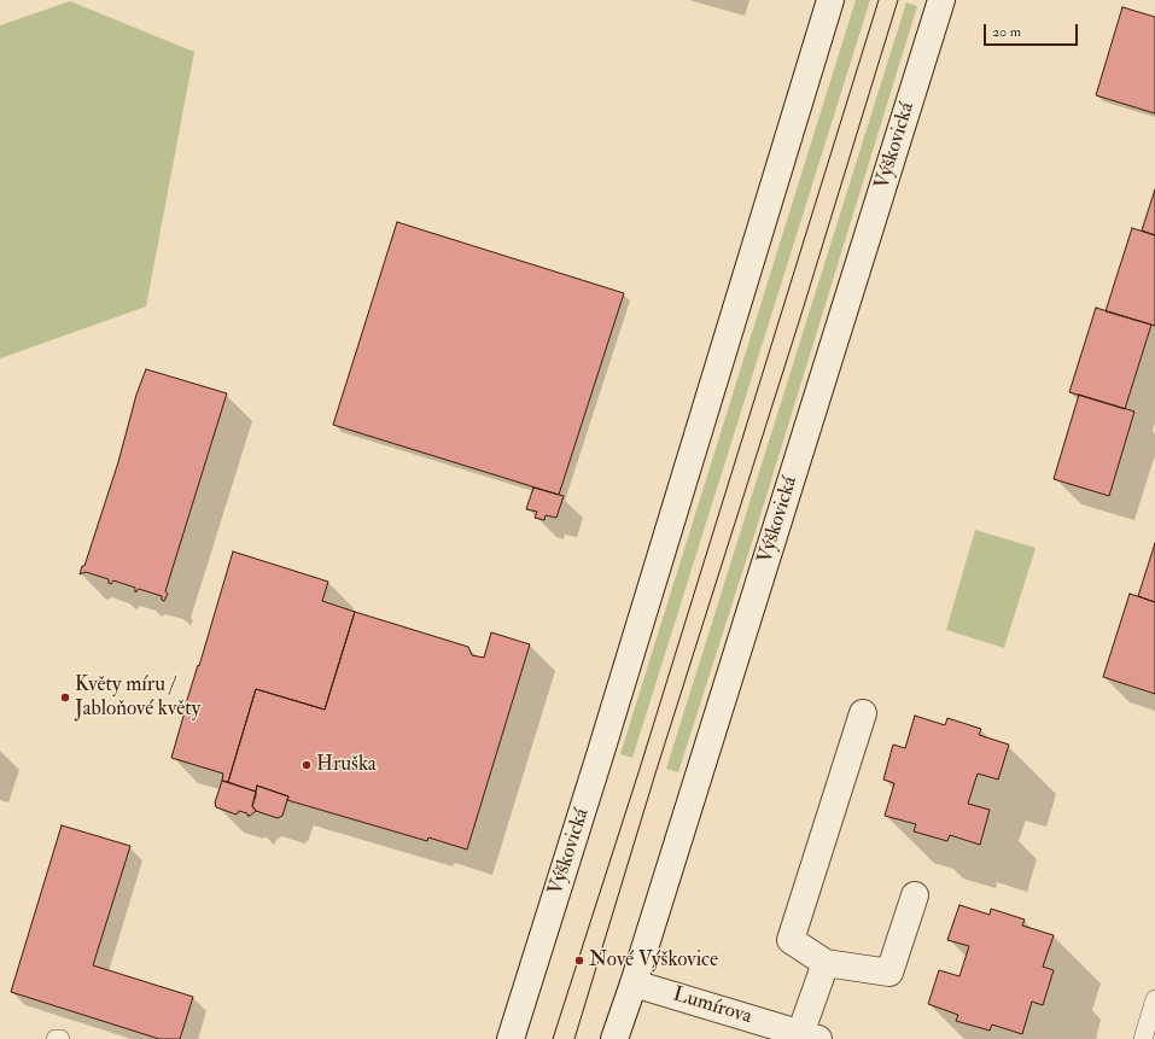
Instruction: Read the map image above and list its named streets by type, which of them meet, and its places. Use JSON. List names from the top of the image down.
{
  "streets": {
    "street": ["Výškovická", "Lumírova"]
  },
  "crossings": [
    ["Výškovická", "Lumírova"]
  ],
  "places": ["Květy míru / Jabloňové květy", "Hruška", "Nové Výškovice"],
  "scale_bar": "20 m"
}
